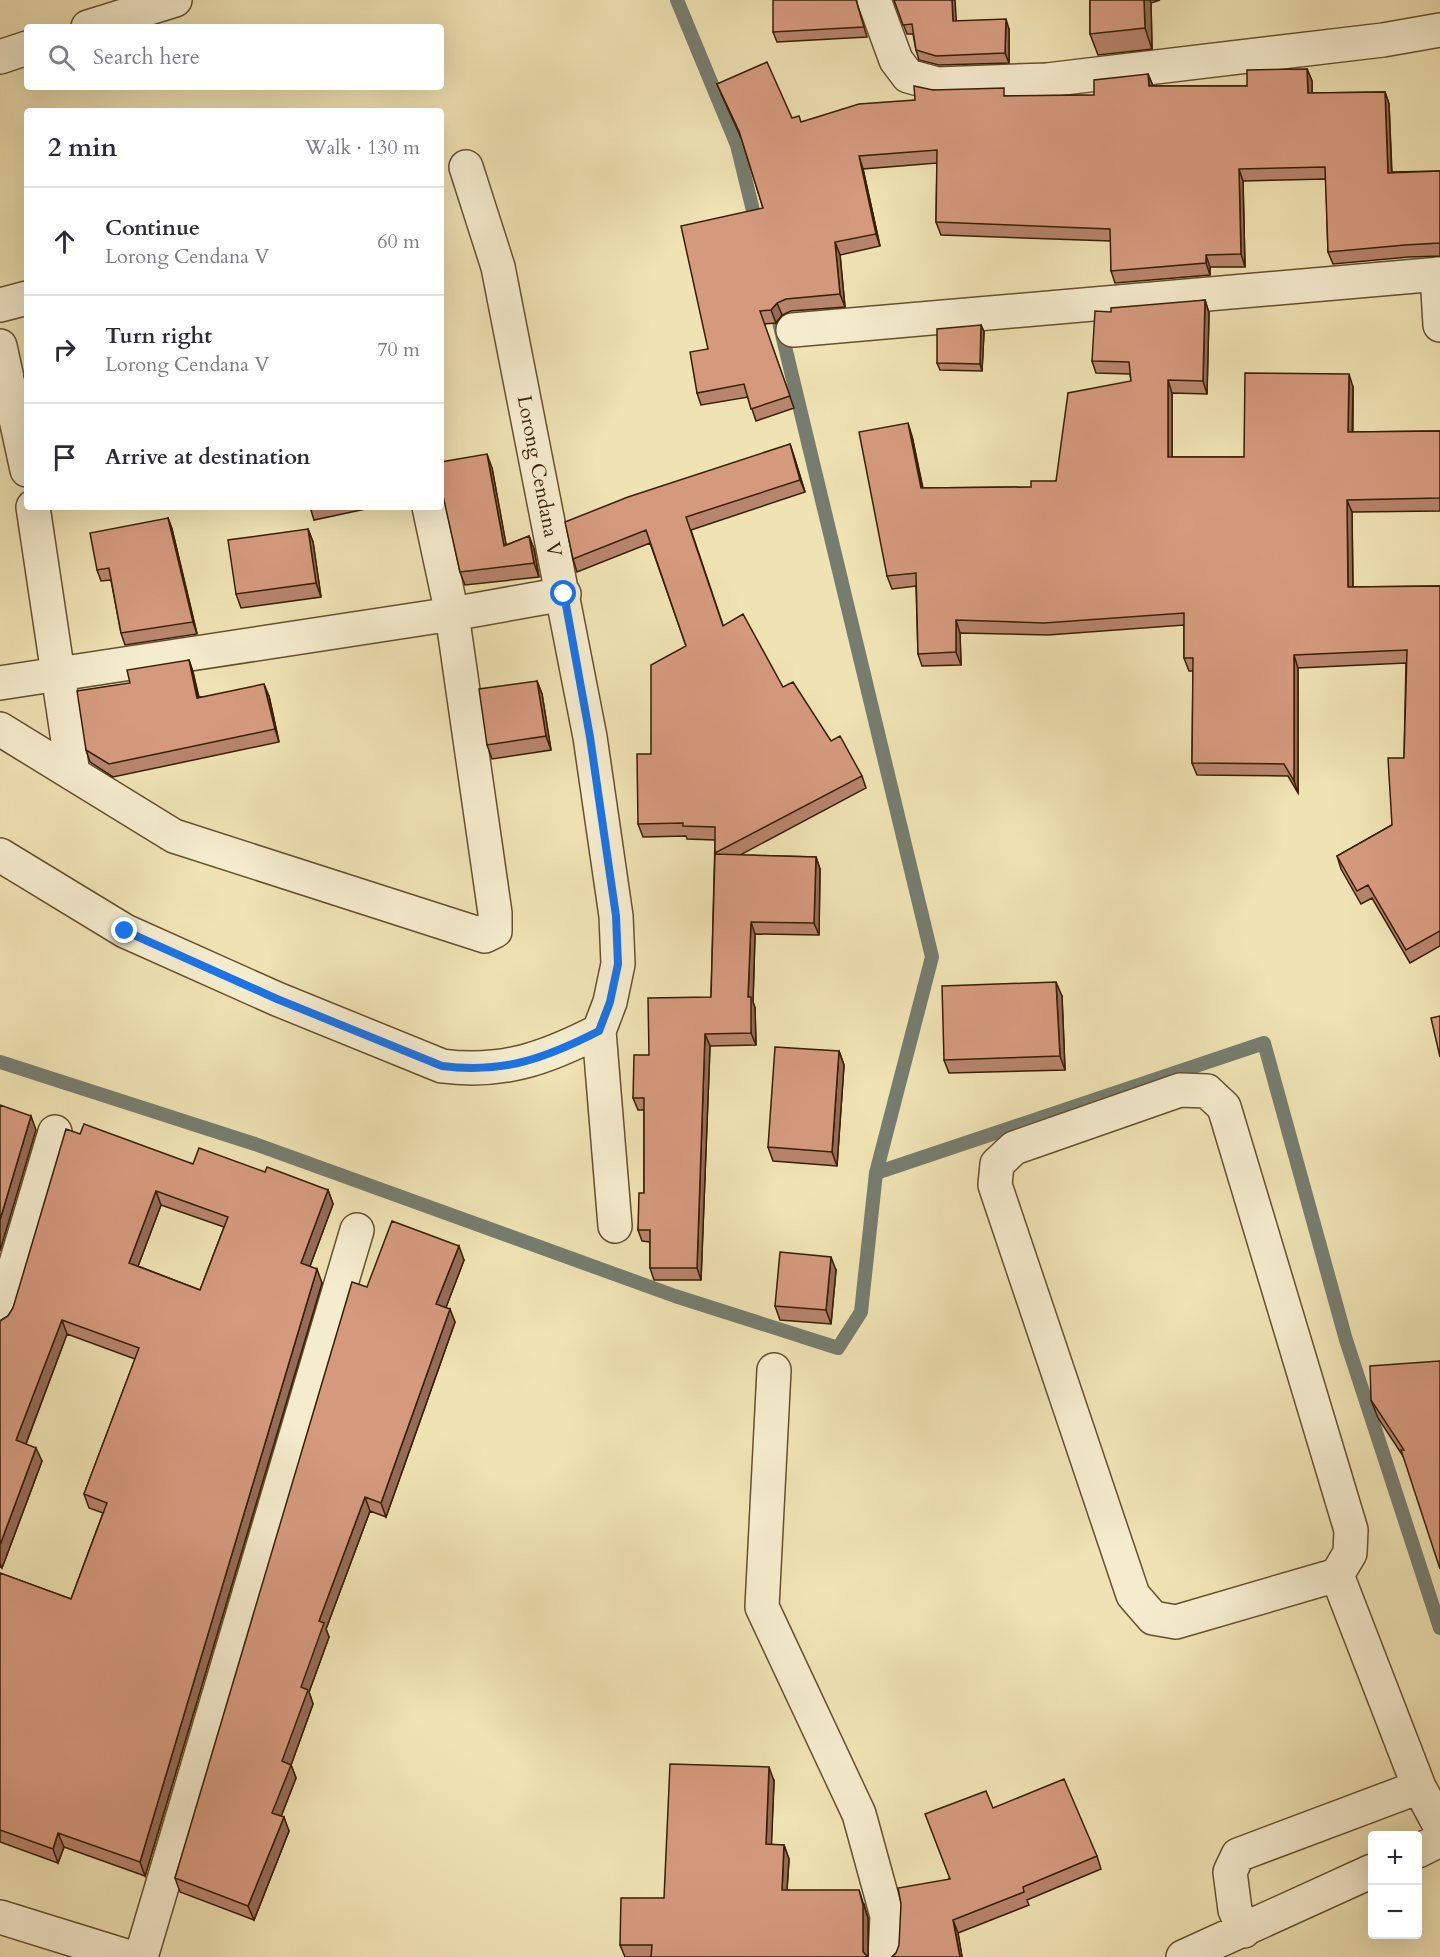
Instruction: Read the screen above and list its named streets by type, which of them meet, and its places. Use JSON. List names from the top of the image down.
{
  "streets": {
    "street": ["Lorong Cendana V"]
  },
  "page": {
    "search": "Search here",
    "heading": ["2 min", "Walk · 130 m"],
    "list": [
      ["Continue", "Lorong Cendana V", "60 m"],
      ["Turn right", "Lorong Cendana V", "70 m"],
      "Arrive at destination"
    ],
    "map_buttons": ["+", "−"]
  }
}
